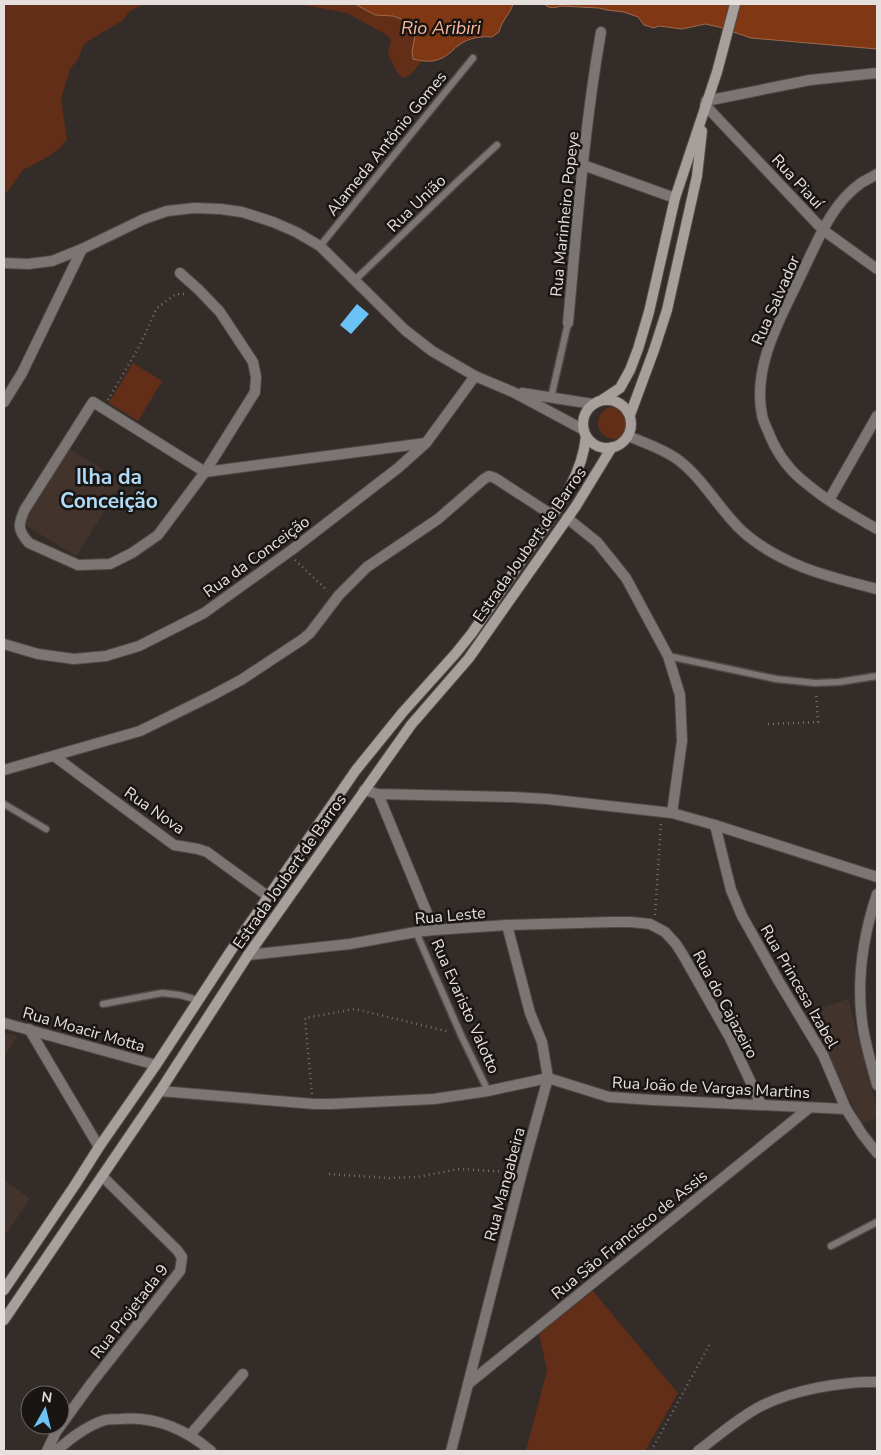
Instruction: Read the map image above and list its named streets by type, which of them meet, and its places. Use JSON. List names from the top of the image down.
{
  "streets": {
    "main road": ["Estrada Joubert de Barros"],
    "street": [
      "Rua Piauí",
      "Rua Marinheiro Popeye",
      "Rua Salvador",
      "Rua da Conceição",
      "Rua Nova",
      "Rua Leste",
      "Rua Princesa Izabel",
      "Rua do Cajazeiro",
      "Rua Evaristo Valotto",
      "Rua Moacir Motta",
      "Rua João de Vargas Martins",
      "Rua Mangabeira",
      "Rua São Francisco de Assis",
      "Rua Projetada 9"
    ],
    "lane": ["Alameda Antônio Gomes", "Rua União"]
  },
  "crossings": [
    ["Rua Piauí", "Rua Salvador"],
    ["Estrada Joubert de Barros", "Rua Nova"],
    ["Estrada Joubert de Barros", "Rua Leste"],
    ["Estrada Joubert de Barros", "Rua Moacir Motta"],
    ["Estrada Joubert de Barros", "Rua João de Vargas Martins"],
    ["Estrada Joubert de Barros", "Rua Projetada 9"],
    ["Rua Leste", "Rua do Cajazeiro"],
    ["Rua Leste", "Rua Evaristo Valotto"],
    ["Rua Leste", "Rua Mangabeira"],
    ["Rua Princesa Izabel", "Rua João de Vargas Martins"],
    ["Rua do Cajazeiro", "Rua João de Vargas Martins"],
    ["Rua Evaristo Valotto", "Rua João de Vargas Martins"],
    ["Rua João de Vargas Martins", "Rua Mangabeira"],
    ["Rua João de Vargas Martins", "Rua São Francisco de Assis"],
    ["Rua Mangabeira", "Rua São Francisco de Assis"]
  ],
  "districts": ["Ilha da Conceição"],
  "water": ["Rio Aribiri"],
  "north": "top"
}
